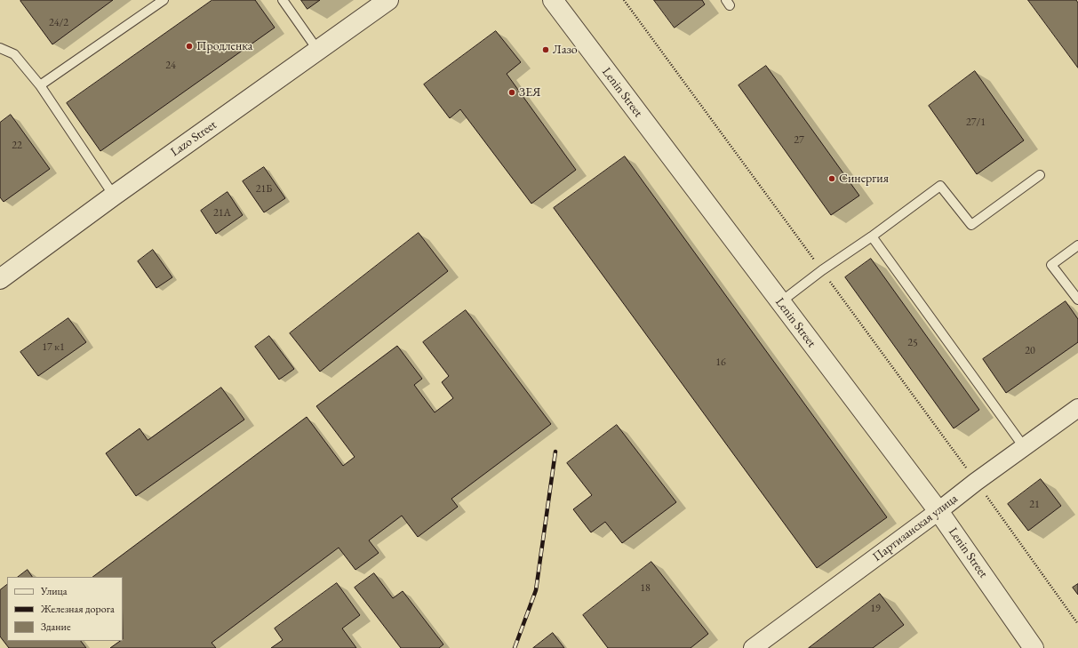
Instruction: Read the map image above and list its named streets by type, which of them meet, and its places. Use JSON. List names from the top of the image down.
{
  "streets": {
    "street": ["Lenin Street", "Lazo Street", "Партизанская улица"]
  },
  "crossings": [
    ["Lenin Street", "Партизанская улица"]
  ],
  "places": [
    "Продленка",
    "Лазо",
    "ЗЕЯ",
    "Синергия"
  ],
  "house_numbers": [
    "24/2",
    "24",
    "27/1",
    "27",
    "22",
    "21Б",
    "21А",
    "25",
    "17 к1",
    "20",
    "16",
    "21",
    "18",
    "19"
  ],
  "legend": ["Улица", "Железная дорога", "Здание"]
}
